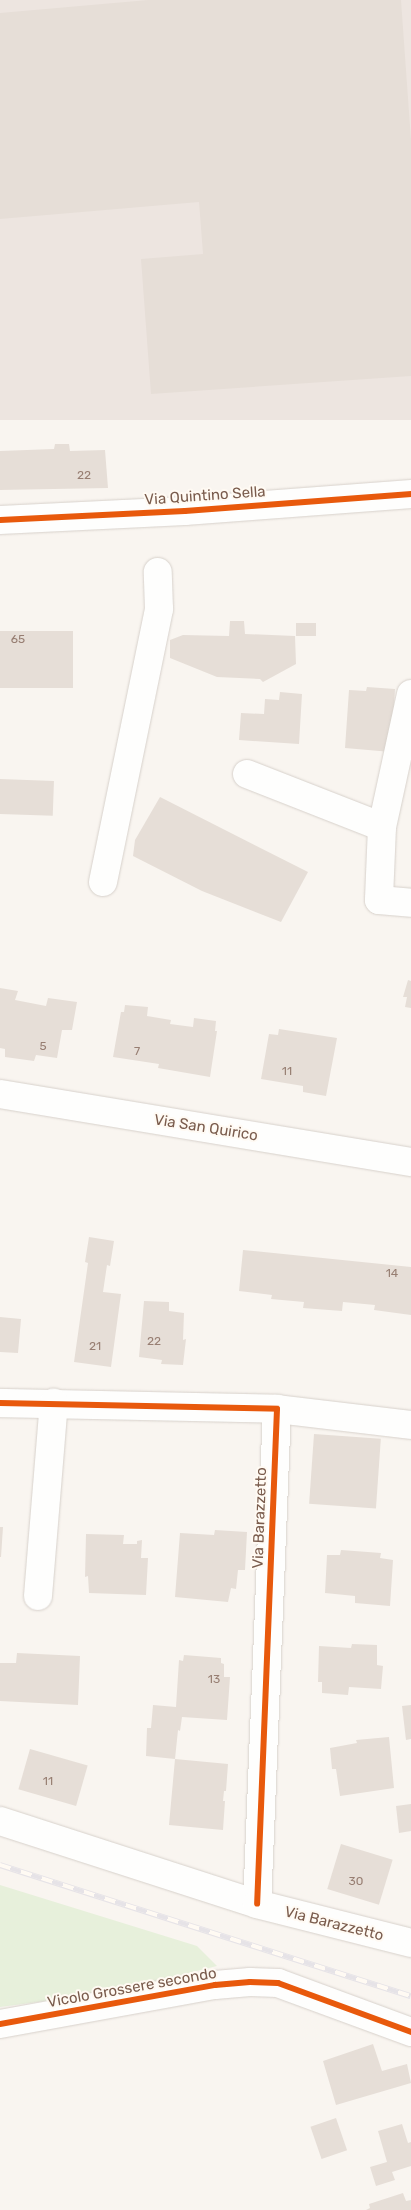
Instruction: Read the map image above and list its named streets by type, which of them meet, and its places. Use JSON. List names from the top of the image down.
{
  "streets": {
    "street": [
      "Via Quintino Sella",
      "Via San Quirico",
      "Via Barazzetto",
      "Vicolo Grossere secondo"
    ]
  },
  "house_numbers": [
    "22",
    "65",
    "5",
    "7",
    "11",
    "14",
    "22",
    "21",
    "13",
    "11",
    "30"
  ]
}
